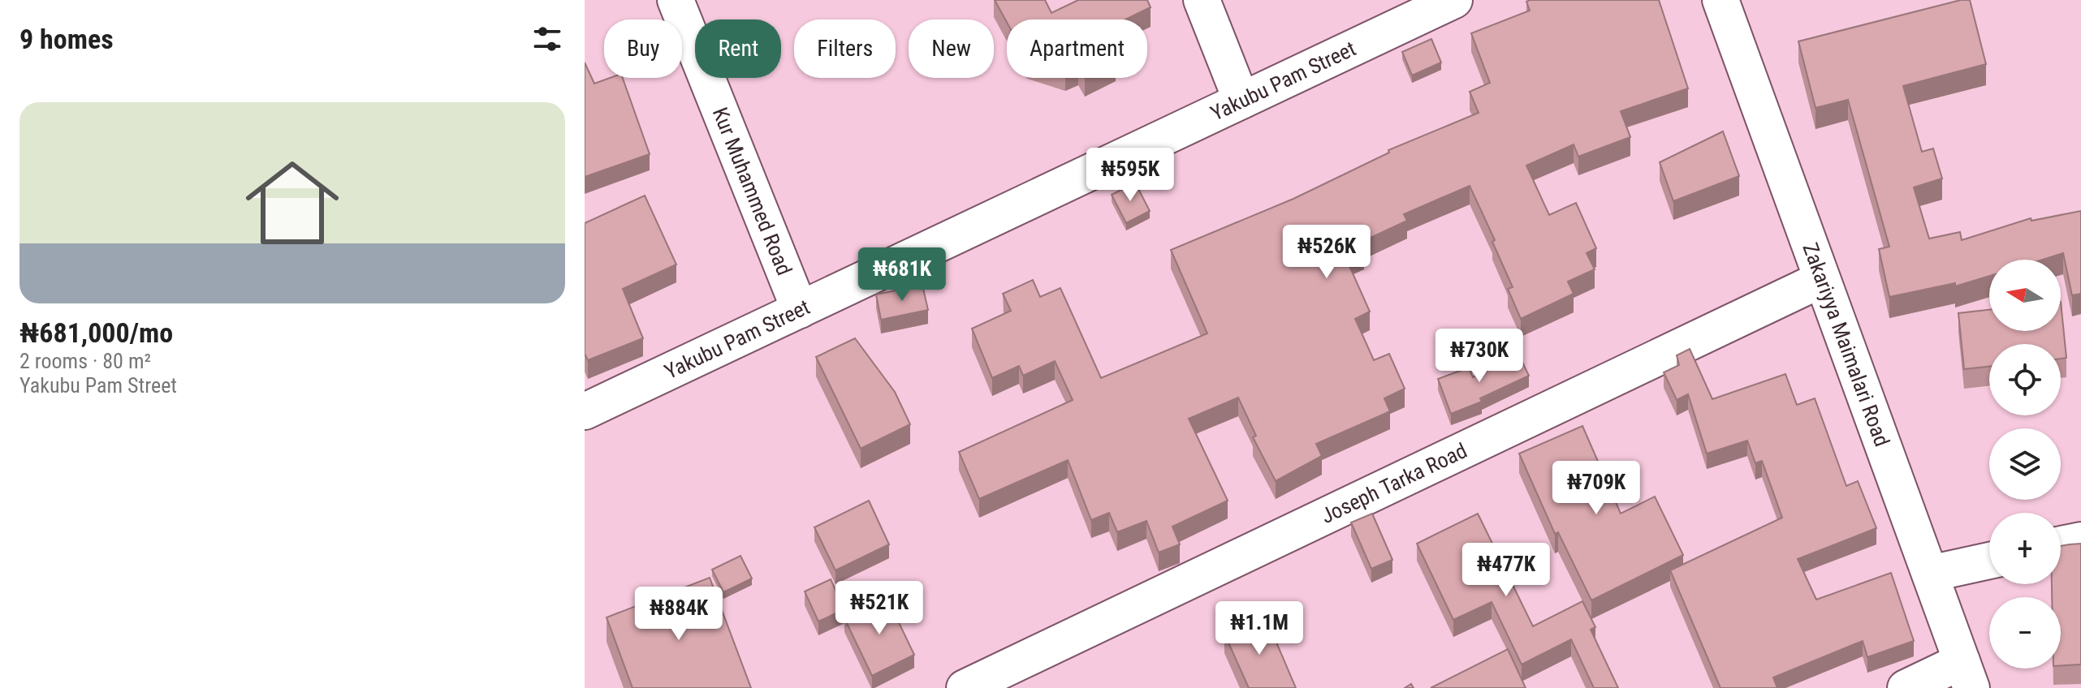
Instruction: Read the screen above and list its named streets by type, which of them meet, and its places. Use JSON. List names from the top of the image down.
{
  "streets": {
    "street": [
      "Yakubu Pam Street",
      "Kur Muhammed Road",
      "Zakariyya Maimalari Road",
      "Joseph Tarka Road"
    ]
  },
  "crossings": [
    ["Yakubu Pam Street", "Kur Muhammed Road"],
    ["Zakariyya Maimalari Road", "Joseph Tarka Road"]
  ],
  "north": "left",
  "page": {
    "heading": "9 homes",
    "chip": [
      "Buy",
      "Rent",
      "Filters",
      "New",
      "Apartment"
    ],
    "list": [
      {
        "name": "₦681,000/mo",
        "note": "2 rooms · 80 m² · Yakubu Pam Street"
      }
    ],
    "price": [
      "₦595K",
      "₦526K",
      "₦681K",
      "₦730K",
      "₦709K",
      "₦477K",
      "₦521K",
      "₦884K",
      "₦1.1M"
    ],
    "map_buttons": ["+", "−"]
  }
}
